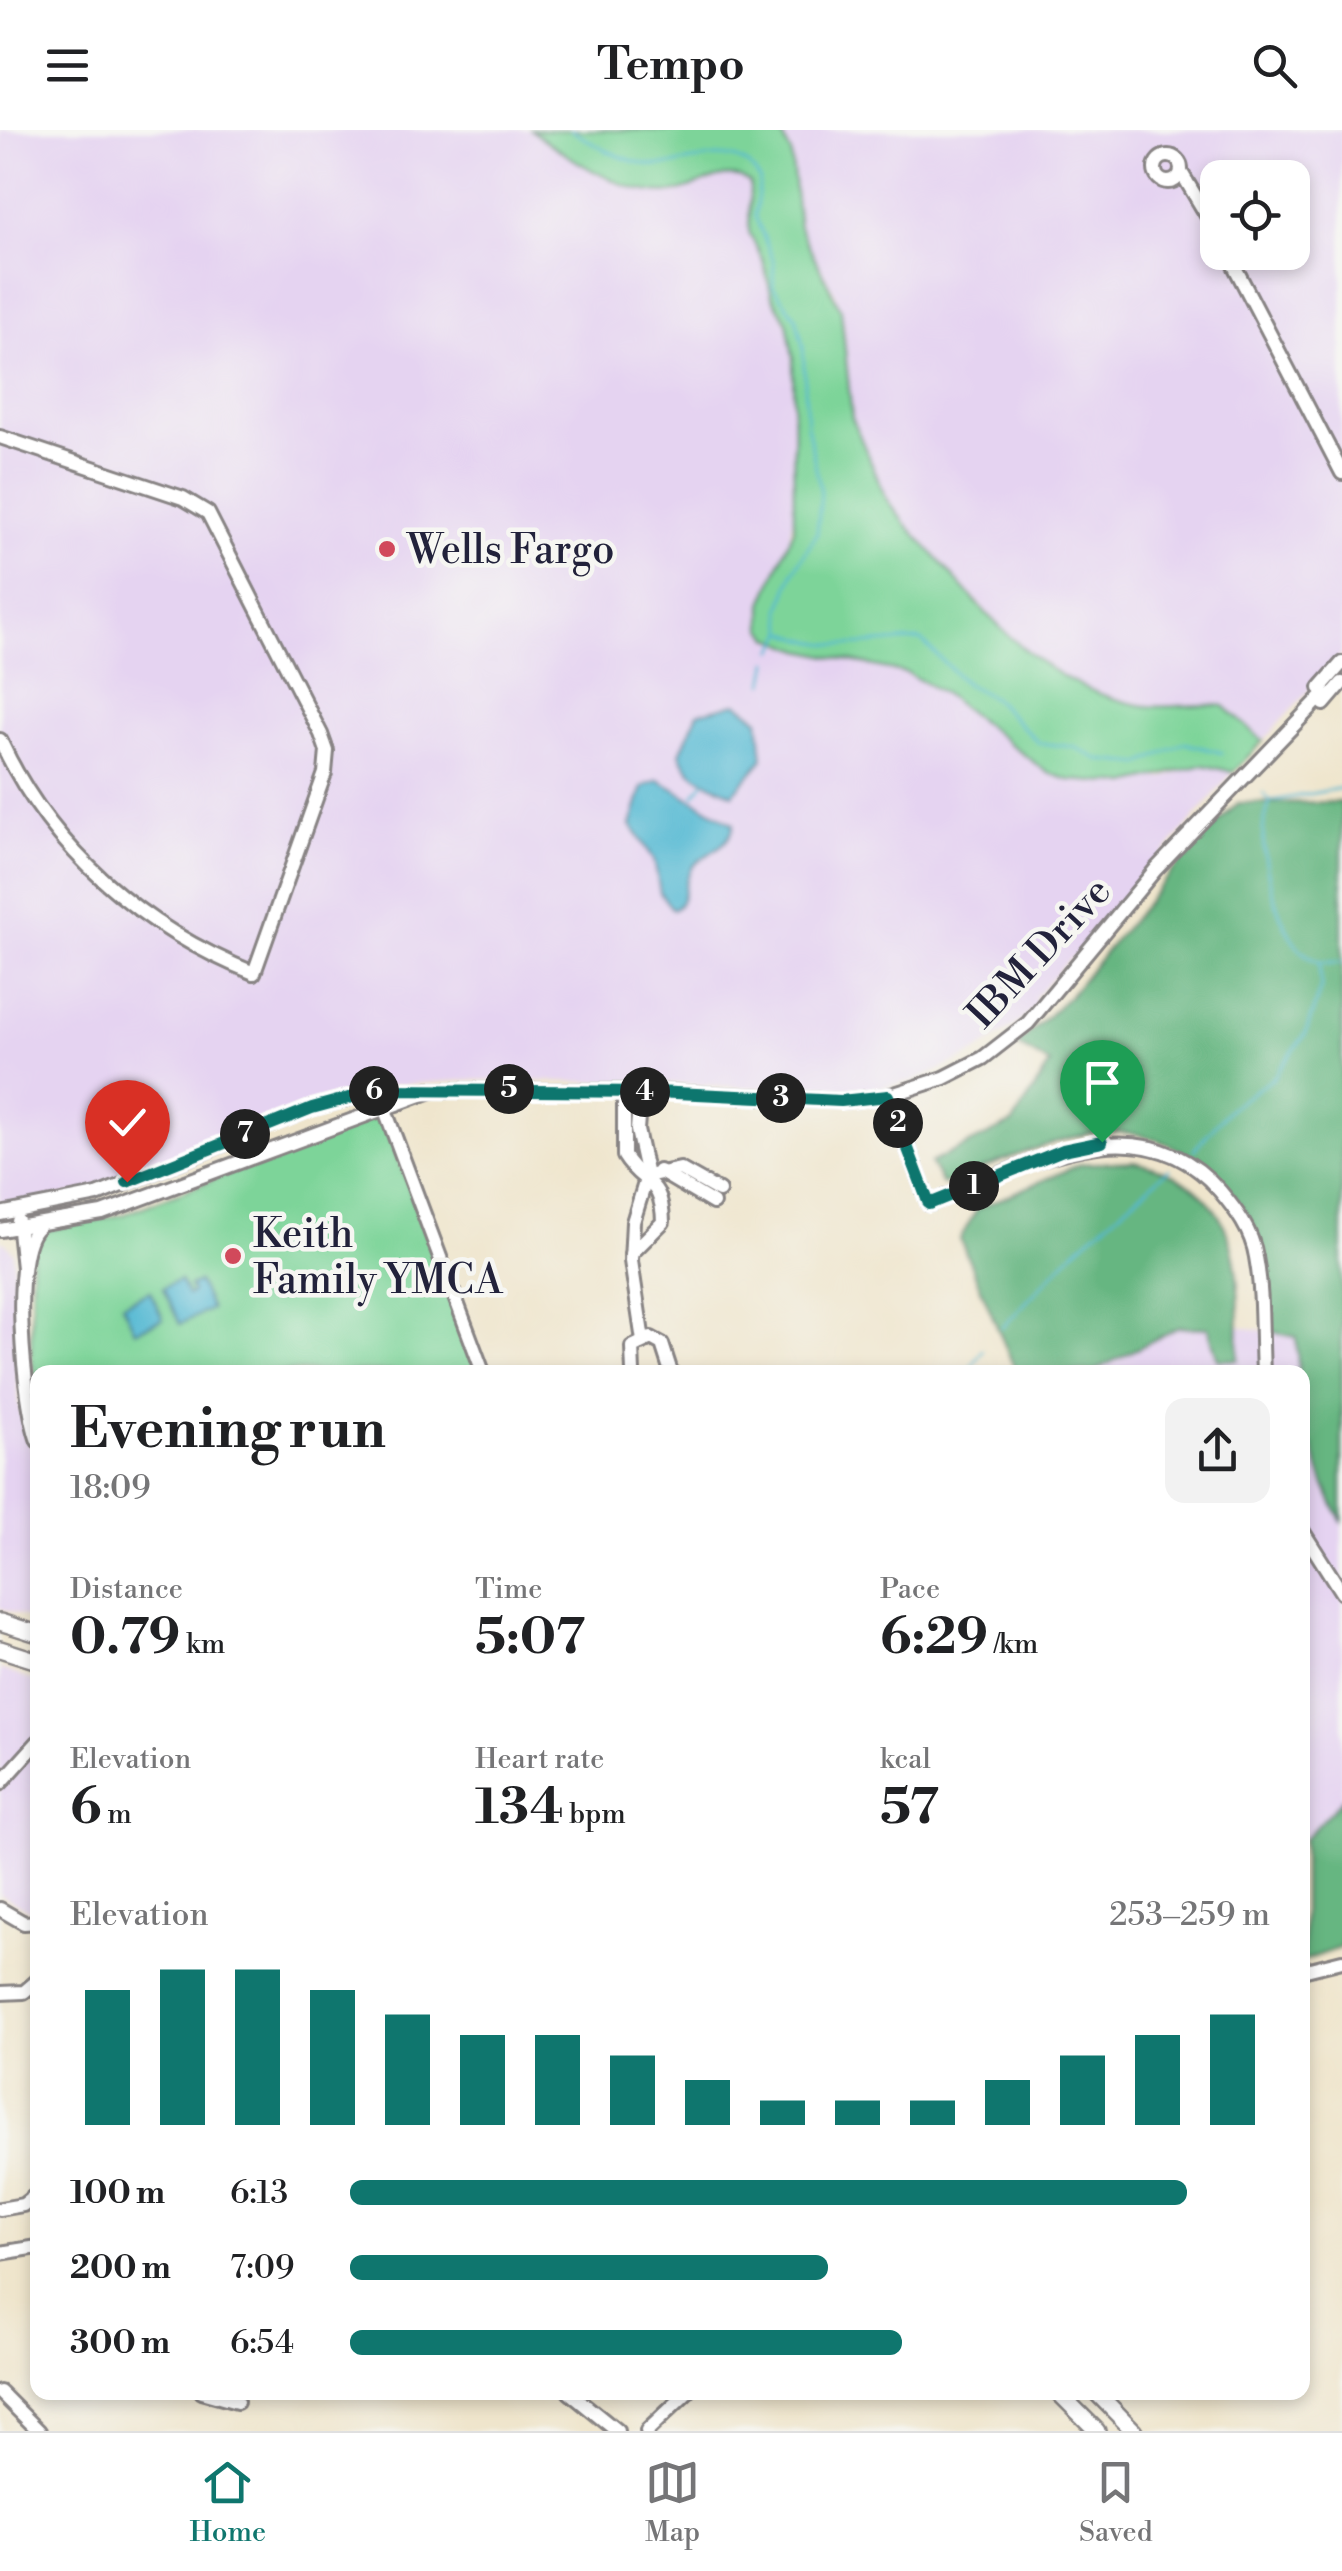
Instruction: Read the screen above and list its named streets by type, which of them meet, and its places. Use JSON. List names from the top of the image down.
{
  "streets": {
    "street": ["IBM Drive"]
  },
  "places": ["Wells Fargo", "Keith Family YMCA"],
  "page": {
    "header": "Tempo",
    "pins": [
      "5",
      "6",
      "4",
      "3",
      "2",
      "7",
      "1"
    ],
    "heading": ["Evening run", "18:09"],
    "stats": [
      ["Distance", "0.79 km"],
      ["Time", "5:07"],
      ["Pace", "6:29 /km"],
      ["Elevation", "6 m"],
      ["Heart rate", "134 bpm"],
      ["kcal", "57"]
    ],
    "chart": ["Elevation", "253–259 m"],
    "list": [
      {
        "name": "100 m",
        "note": "6:13"
      },
      {
        "name": "200 m",
        "note": "7:09"
      },
      {
        "name": "300 m",
        "note": "6:54"
      }
    ],
    "tabs": ["Home", "Map", "Saved"]
  }
}
